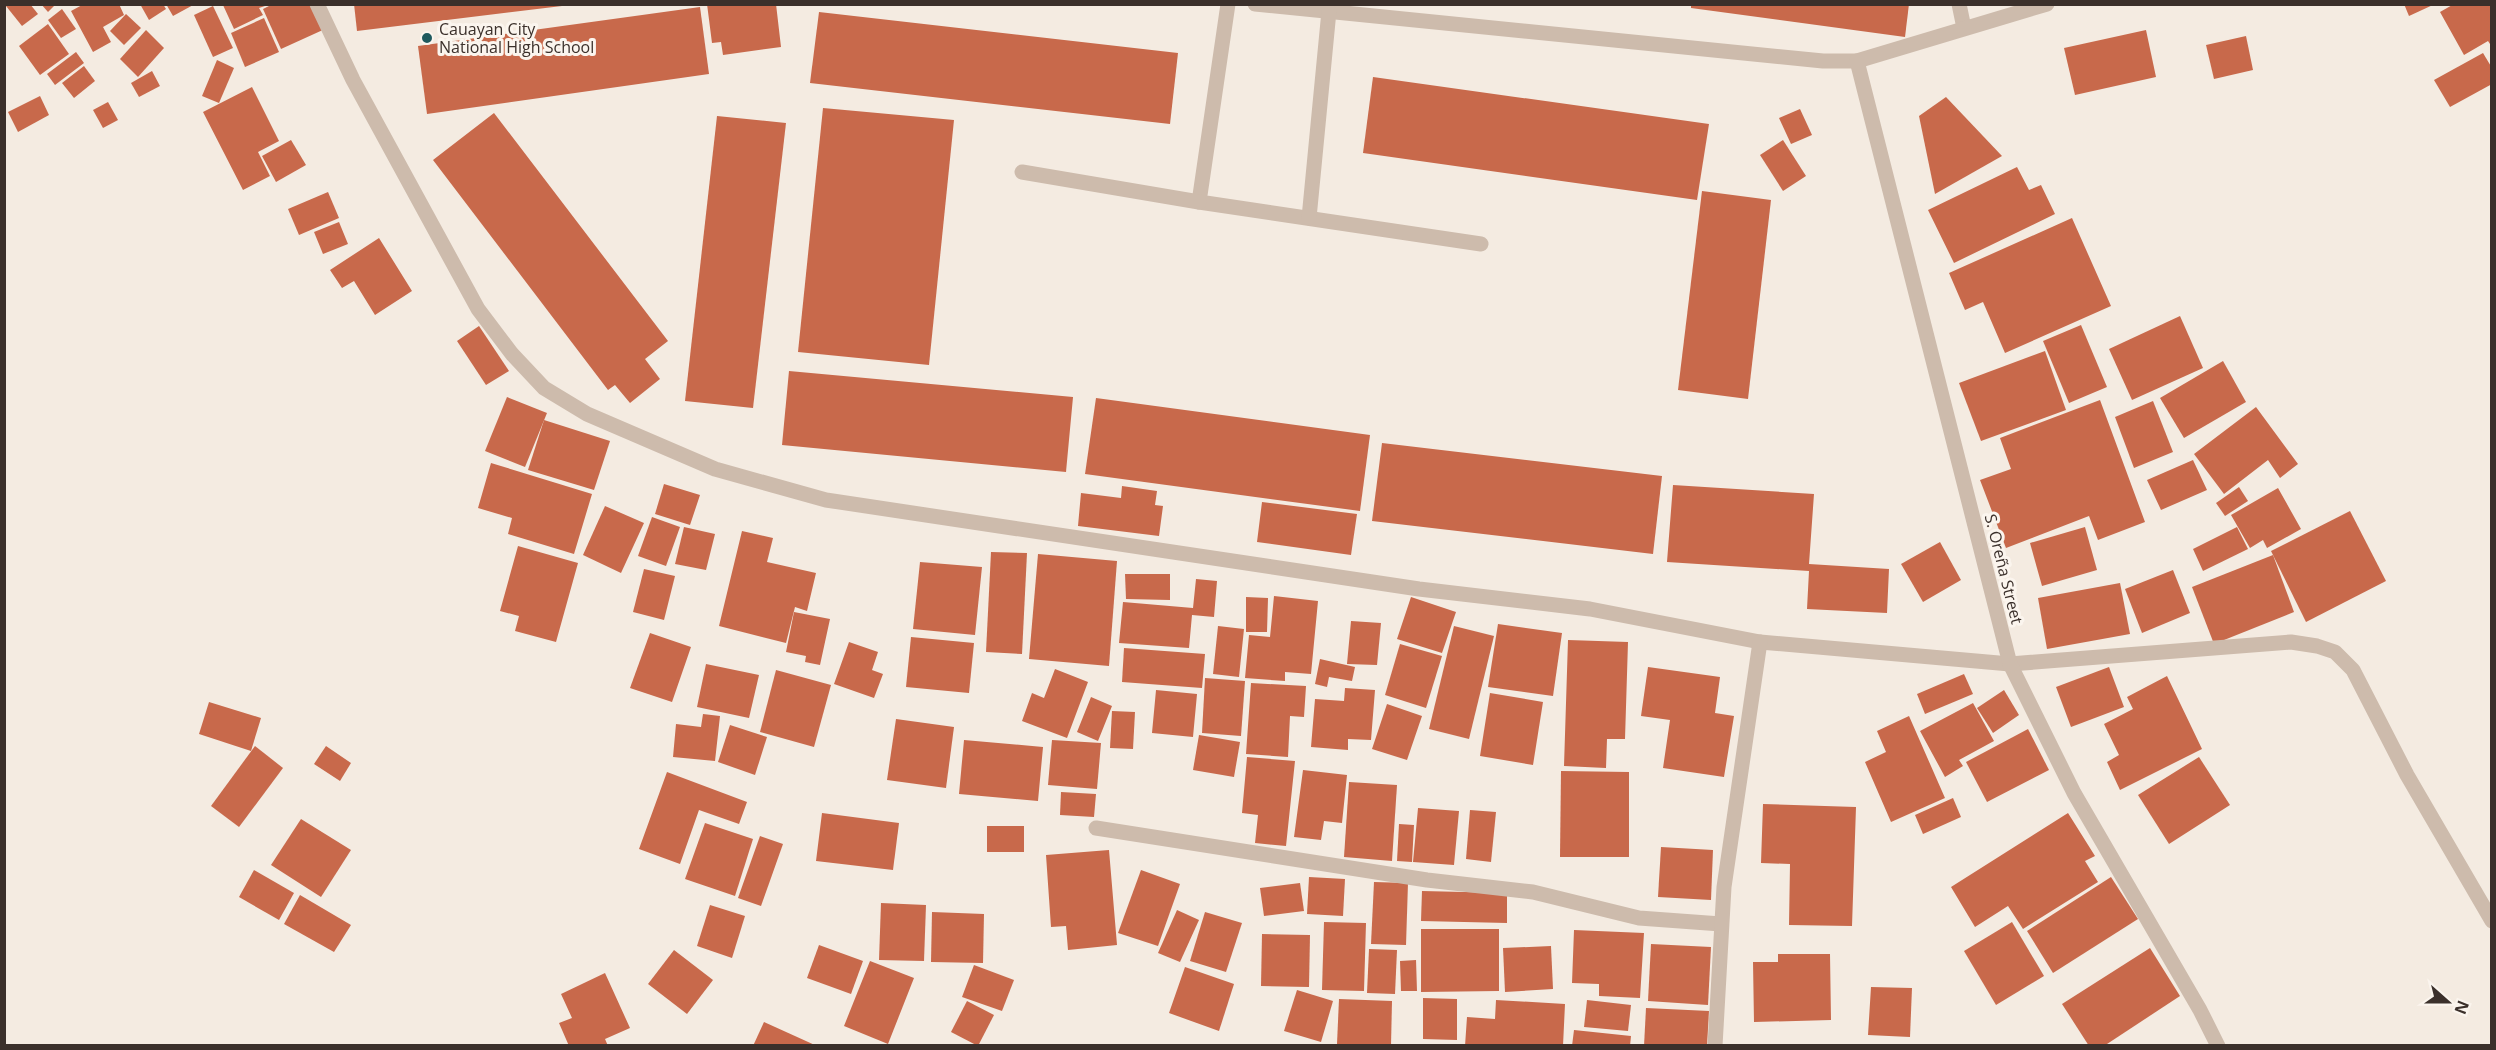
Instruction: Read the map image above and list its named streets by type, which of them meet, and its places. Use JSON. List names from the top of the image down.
{
  "streets": {
    "street": ["S. Oreña Street"]
  },
  "places": ["Cauayan City National High School"],
  "north": "right"
}
